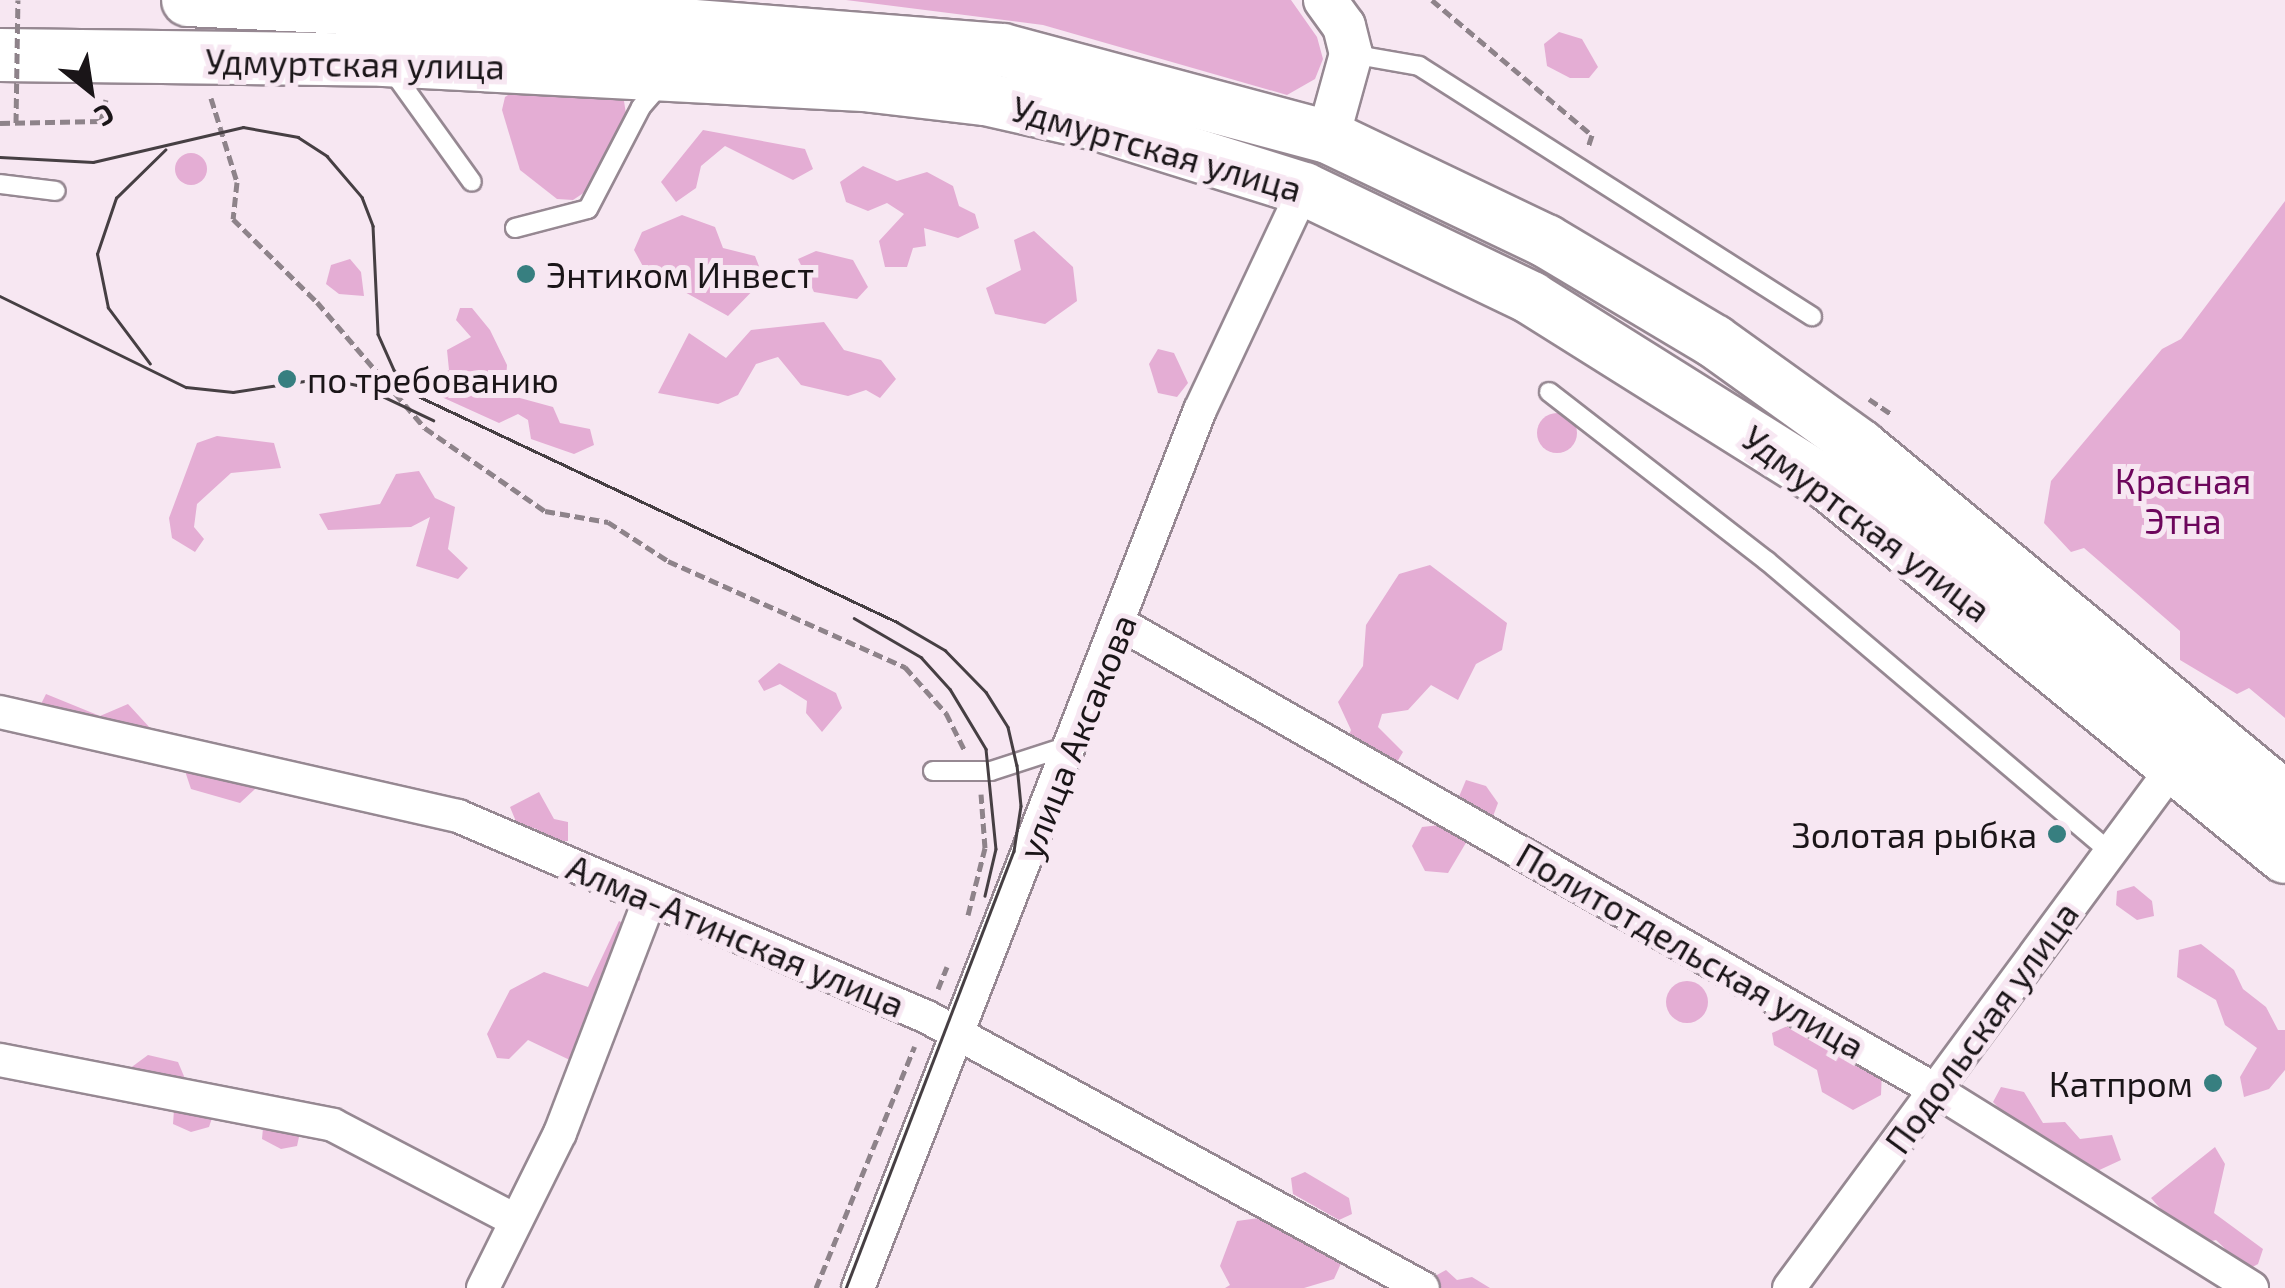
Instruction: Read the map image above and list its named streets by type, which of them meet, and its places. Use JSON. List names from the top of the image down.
{
  "streets": {
    "main road": ["Удмуртская улица"],
    "street": [
      "улица Аксакова",
      "Алма-Атинская улица",
      "Политотдельская улица",
      "Подольская улица"
    ]
  },
  "crossings": [
    ["Удмуртская улица", "улица Аксакова"],
    ["Удмуртская улица", "Подольская улица"],
    ["улица Аксакова", "Алма-Атинская улица"],
    ["улица Аксакова", "Политотдельская улица"],
    ["Политотдельская улица", "Подольская улица"]
  ],
  "parks": ["Красная Этна"],
  "places": [
    "Энтиком Инвест",
    "по требованию",
    "Золотая рыбка",
    "Катпром"
  ],
  "north": "bottom right"
}
